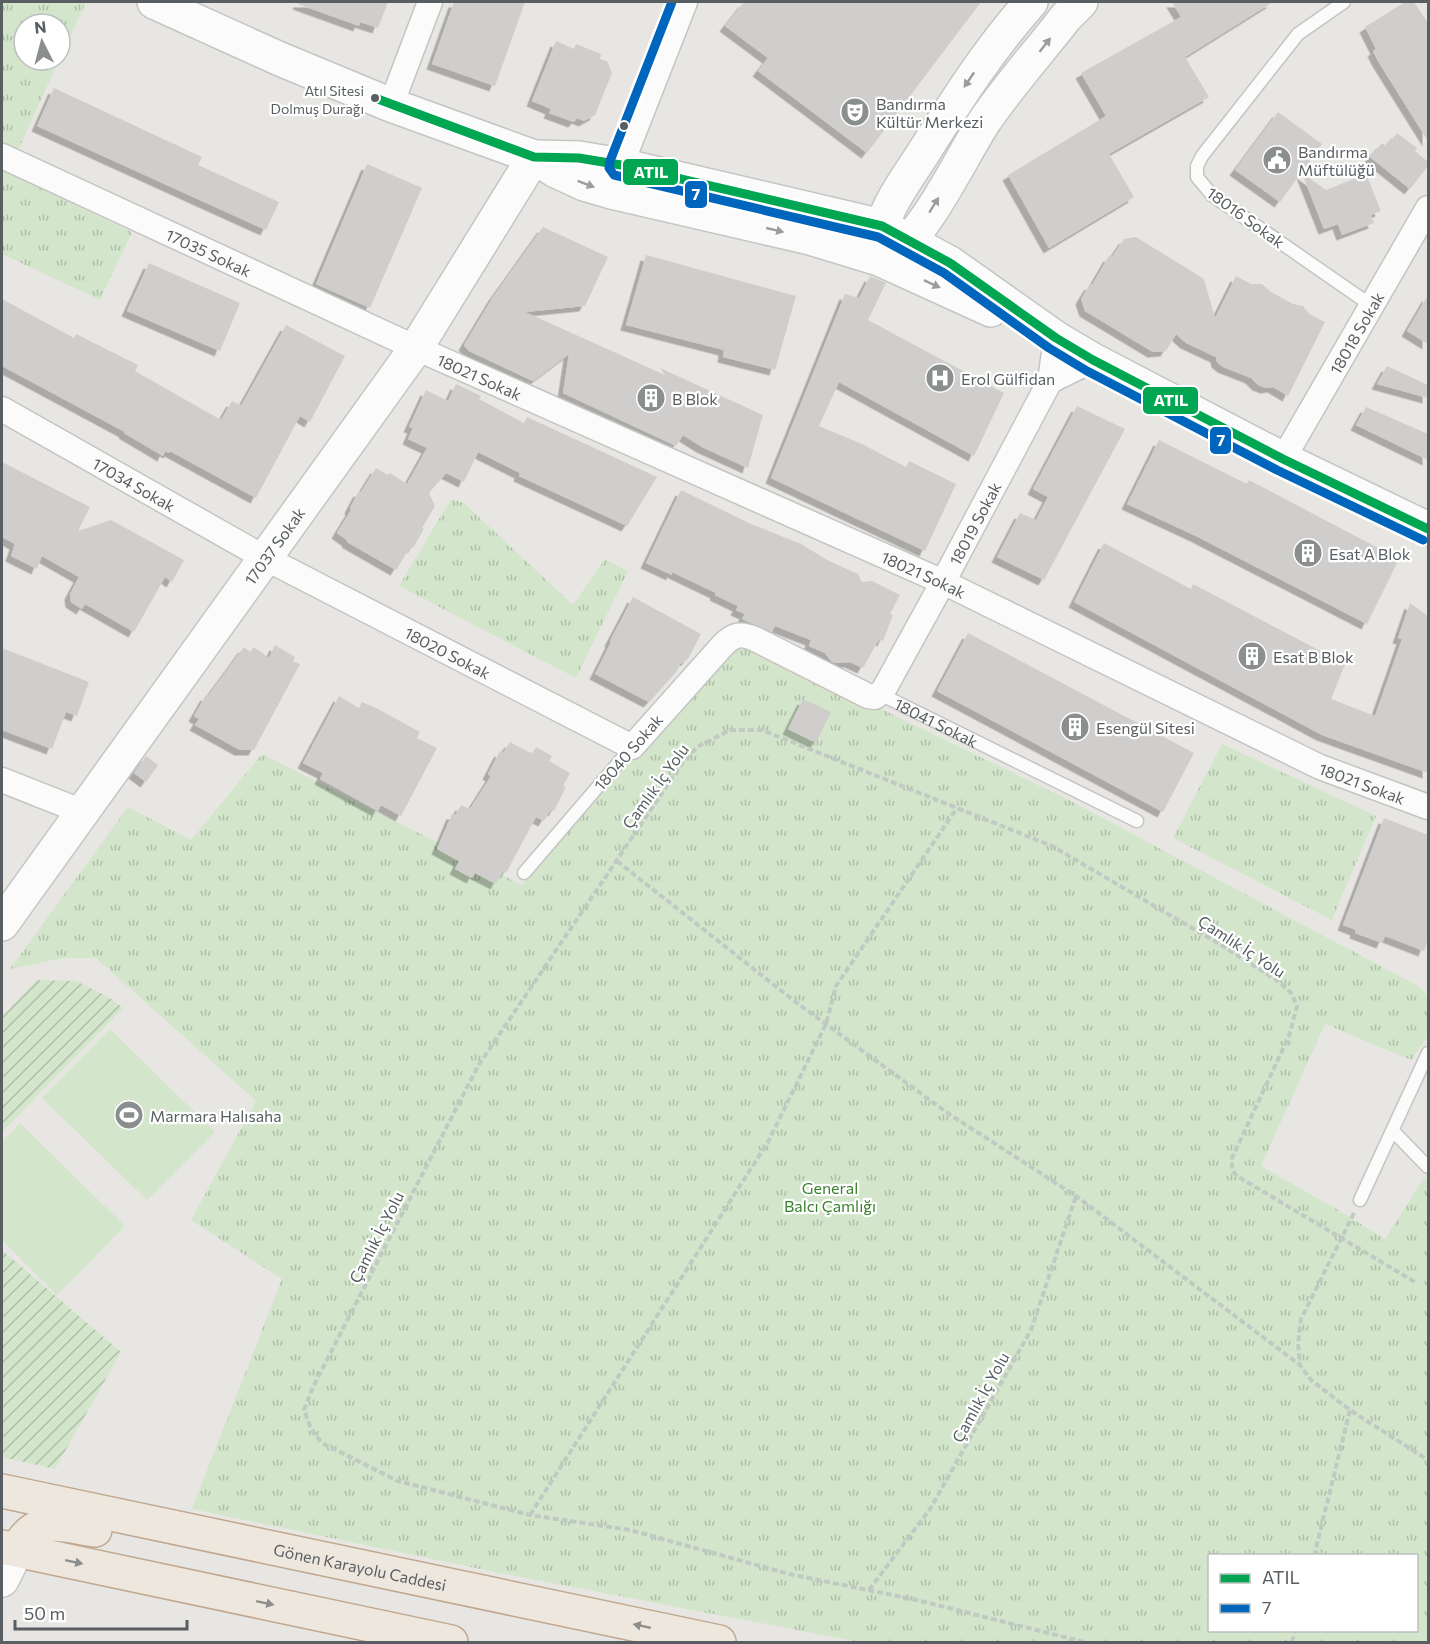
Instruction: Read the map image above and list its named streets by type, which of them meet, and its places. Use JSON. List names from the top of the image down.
{
  "streets": {
    "highway": ["Gönen Karayolu Caddesi"],
    "main road": ["17037 Sokak"],
    "street": [
      "17035 Sokak",
      "18018 Sokak",
      "18021 Sokak",
      "17034 Sokak",
      "18019 Sokak",
      "18020 Sokak",
      "18041 Sokak",
      "18040 Sokak"
    ],
    "lane": ["18016 Sokak"],
    "path": ["Çamlık İç Yolu"]
  },
  "crossings": [
    ["18016 Sokak", "18018 Sokak"],
    ["17035 Sokak", "18021 Sokak"],
    ["17035 Sokak", "17037 Sokak"],
    ["18021 Sokak", "18019 Sokak"],
    ["18021 Sokak", "17037 Sokak"],
    ["17034 Sokak", "17037 Sokak"],
    ["17034 Sokak", "18020 Sokak"],
    ["18019 Sokak", "18041 Sokak"],
    ["17037 Sokak", "18020 Sokak"],
    ["18020 Sokak", "18040 Sokak"],
    ["18041 Sokak", "18040 Sokak"]
  ],
  "parks": ["General Balcı Çamlığı"],
  "places": {
    "other": ["Atıl Sitesi Dolmuş Durağı"],
    "theatre": ["Bandırma Kültür Merkezi"],
    "public building": ["Bandırma Müftülüğü"],
    "hospital": ["Erol Gülfidan"],
    "building": [
      "B Blok",
      "Esat A Blok",
      "Esat B Blok",
      "Esengül Sitesi"
    ],
    "sports": ["Marmara Halısaha"]
  },
  "lines": ["transit line 7", "transit line ATIL"],
  "legend": ["ATIL", "7"],
  "scale_bar": "50 m",
  "north": "top"
}
